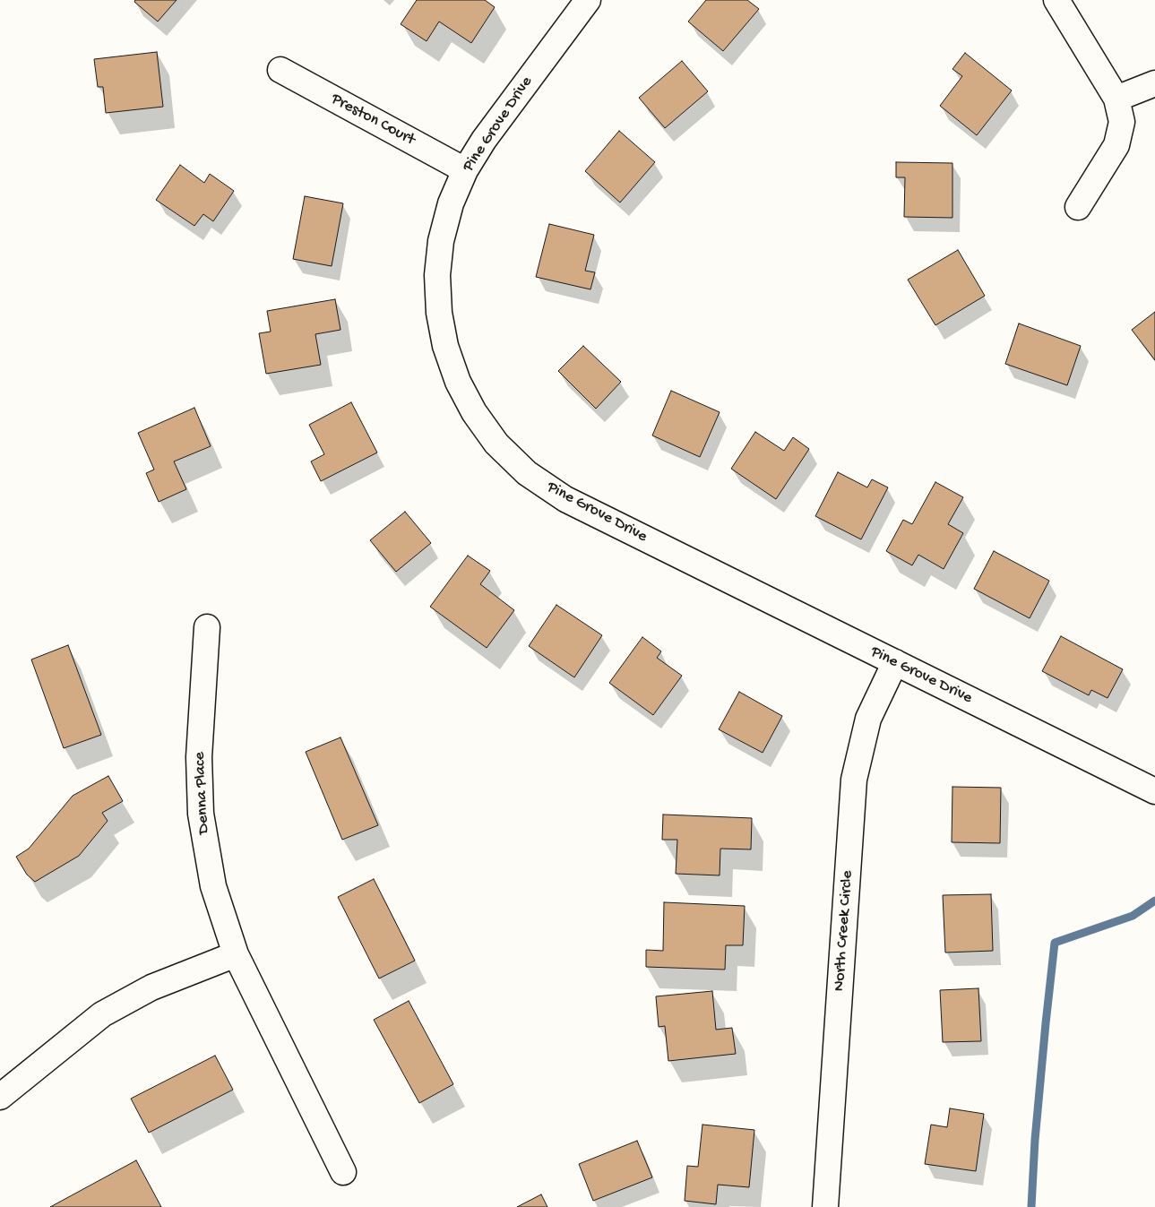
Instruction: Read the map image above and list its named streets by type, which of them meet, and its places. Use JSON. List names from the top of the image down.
{
  "streets": {
    "street": [
      "Preston Court",
      "Pine Grove Drive",
      "Denna Place",
      "North Creek Circle"
    ]
  },
  "crossings": [
    ["Preston Court", "Pine Grove Drive"],
    ["Pine Grove Drive", "North Creek Circle"]
  ]
}
